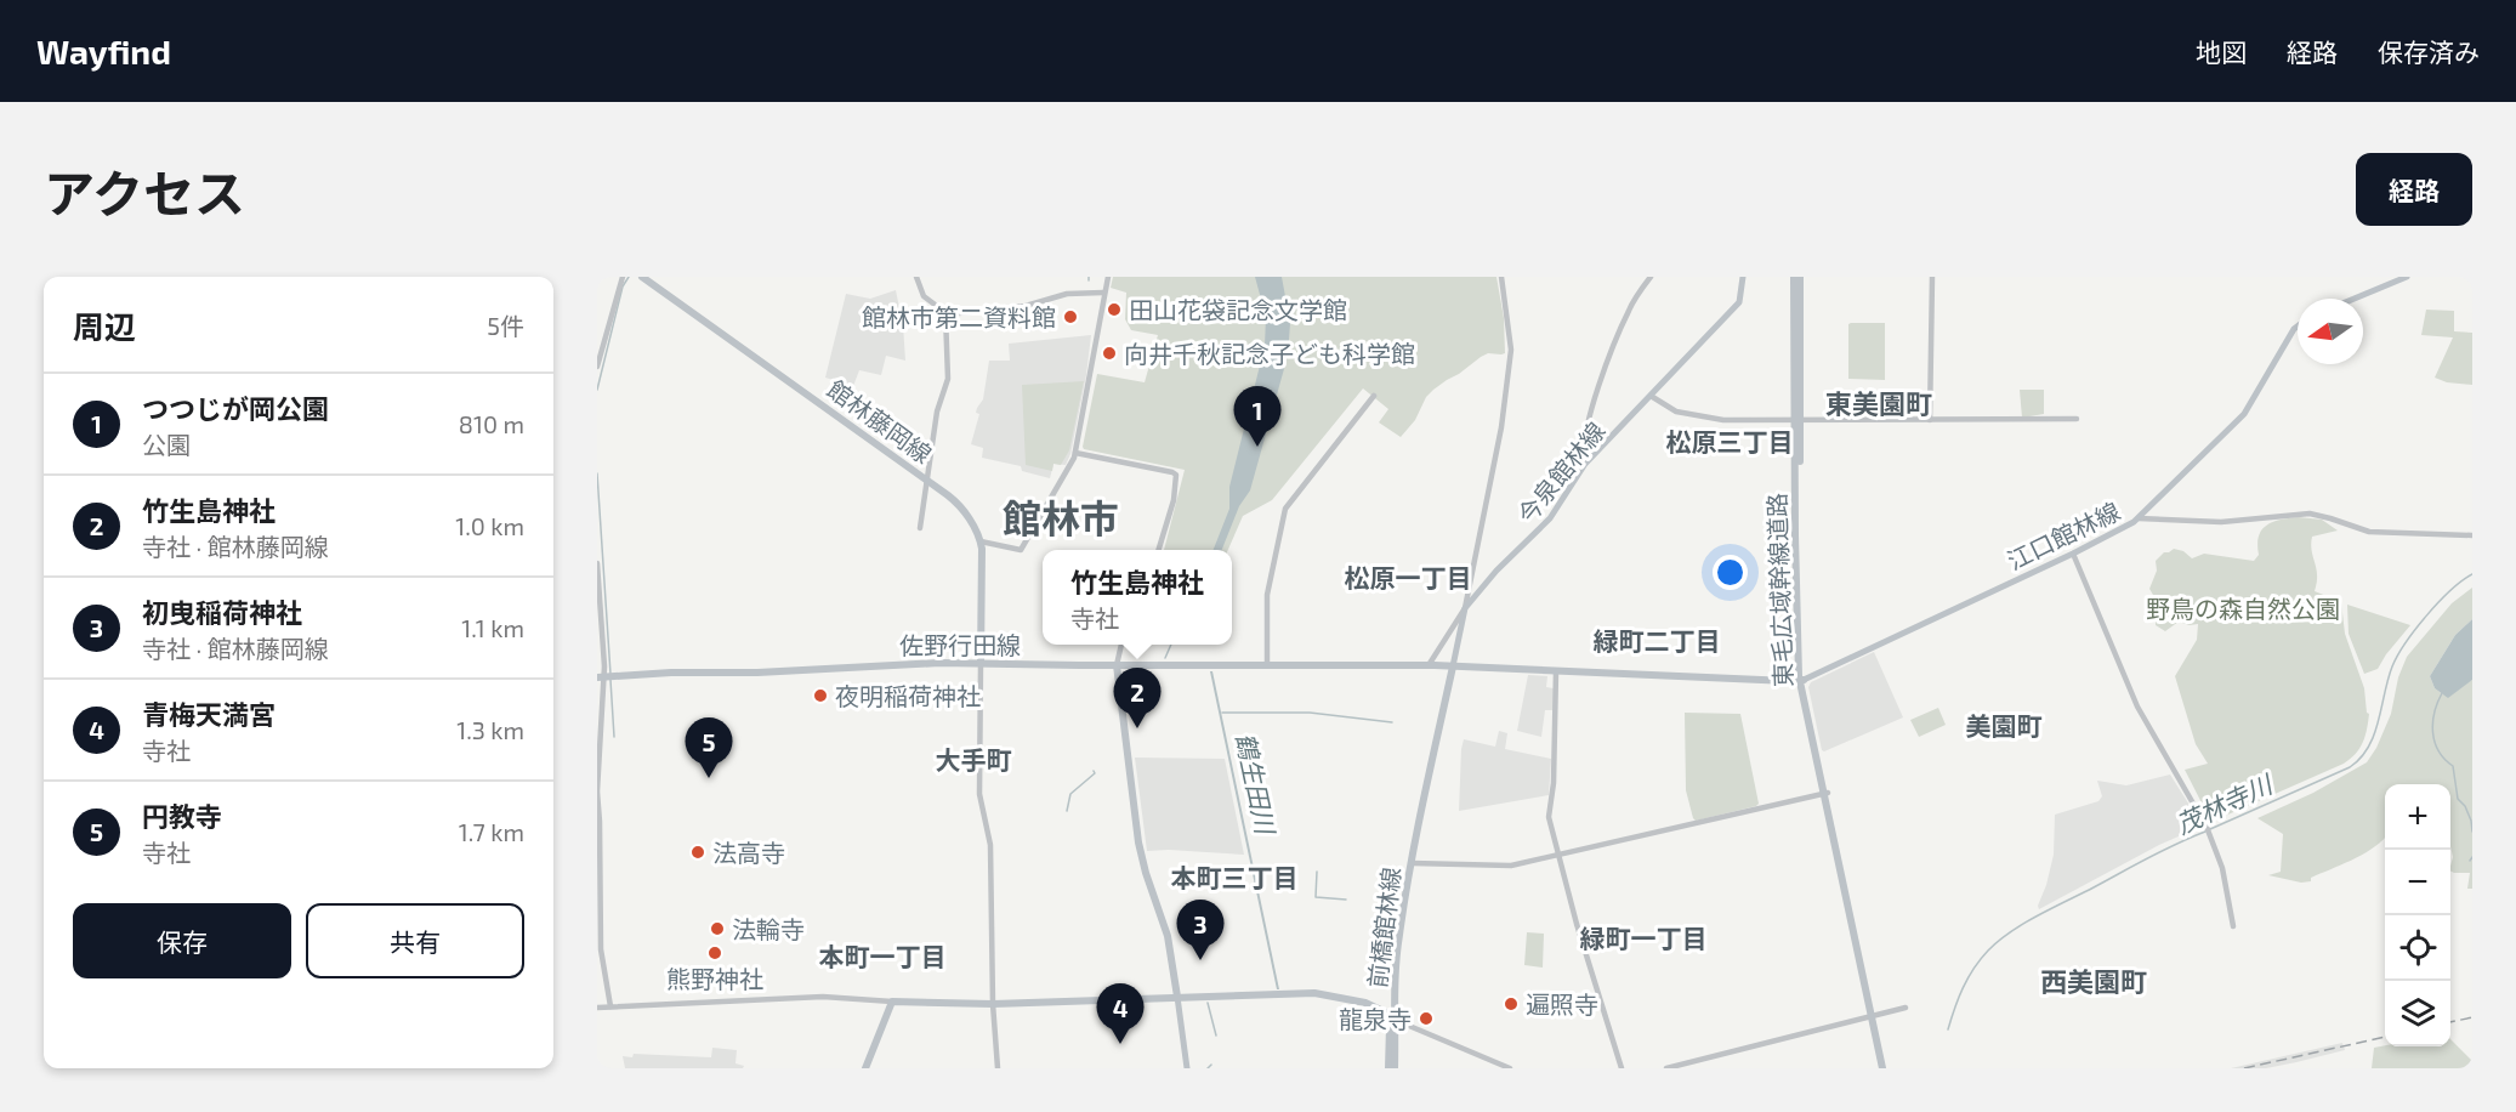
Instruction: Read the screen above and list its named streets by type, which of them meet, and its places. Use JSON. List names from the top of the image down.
{
  "streets": {
    "main road": [
      "館林藤岡線",
      "今泉館林線",
      "江口館林線",
      "東毛広域幹線道路",
      "佐野行田線",
      "前橋館林線"
    ]
  },
  "crossings": [
    ["館林藤岡線", "佐野行田線"],
    ["今泉館林線", "佐野行田線"],
    ["今泉館林線", "前橋館林線"],
    ["江口館林線", "東毛広域幹線道路"],
    ["佐野行田線", "前橋館林線"]
  ],
  "districts": [
    "東美園町",
    "松原三丁目",
    "館林市",
    "松原一丁目",
    "緑町二丁目",
    "美園町",
    "大手町",
    "本町三丁目",
    "緑町一丁目",
    "本町一丁目",
    "西美園町"
  ],
  "water": ["鶴生田川", "茂林寺川"],
  "parks": ["野鳥の森自然公園"],
  "places": [
    "田山花袋記念文学館",
    "館林市第二資料館",
    "向井千秋記念子ども科学館",
    "夜明稲荷神社",
    "法高寺",
    "法輪寺",
    "熊野神社",
    "遍照寺",
    "龍泉寺"
  ],
  "north": "left",
  "page": {
    "header": "Wayfind",
    "nav": ["地図", "経路", "保存済み"],
    "title": "アクセス",
    "buttons": [
      "経路",
      ["保存", "共有"]
    ],
    "heading": ["周辺", "5件"],
    "list": [
      {
        "mark": "1",
        "name": "つつじが岡公園",
        "note": "公園",
        "value": "810 m"
      },
      {
        "mark": "2",
        "name": "竹生島神社",
        "note": "寺社 · 館林藤岡線",
        "value": "1.0 km"
      },
      {
        "mark": "3",
        "name": "初曳稲荷神社",
        "note": "寺社 · 館林藤岡線",
        "value": "1.1 km"
      },
      {
        "mark": "4",
        "name": "青梅天満宮",
        "note": "寺社",
        "value": "1.3 km"
      },
      {
        "mark": "5",
        "name": "円教寺",
        "note": "寺社",
        "value": "1.7 km"
      }
    ],
    "pins": [
      "1",
      "2",
      "5",
      "3",
      "4"
    ],
    "popup": ["竹生島神社", "寺社"],
    "map_buttons": ["+", "−"]
  }
}
